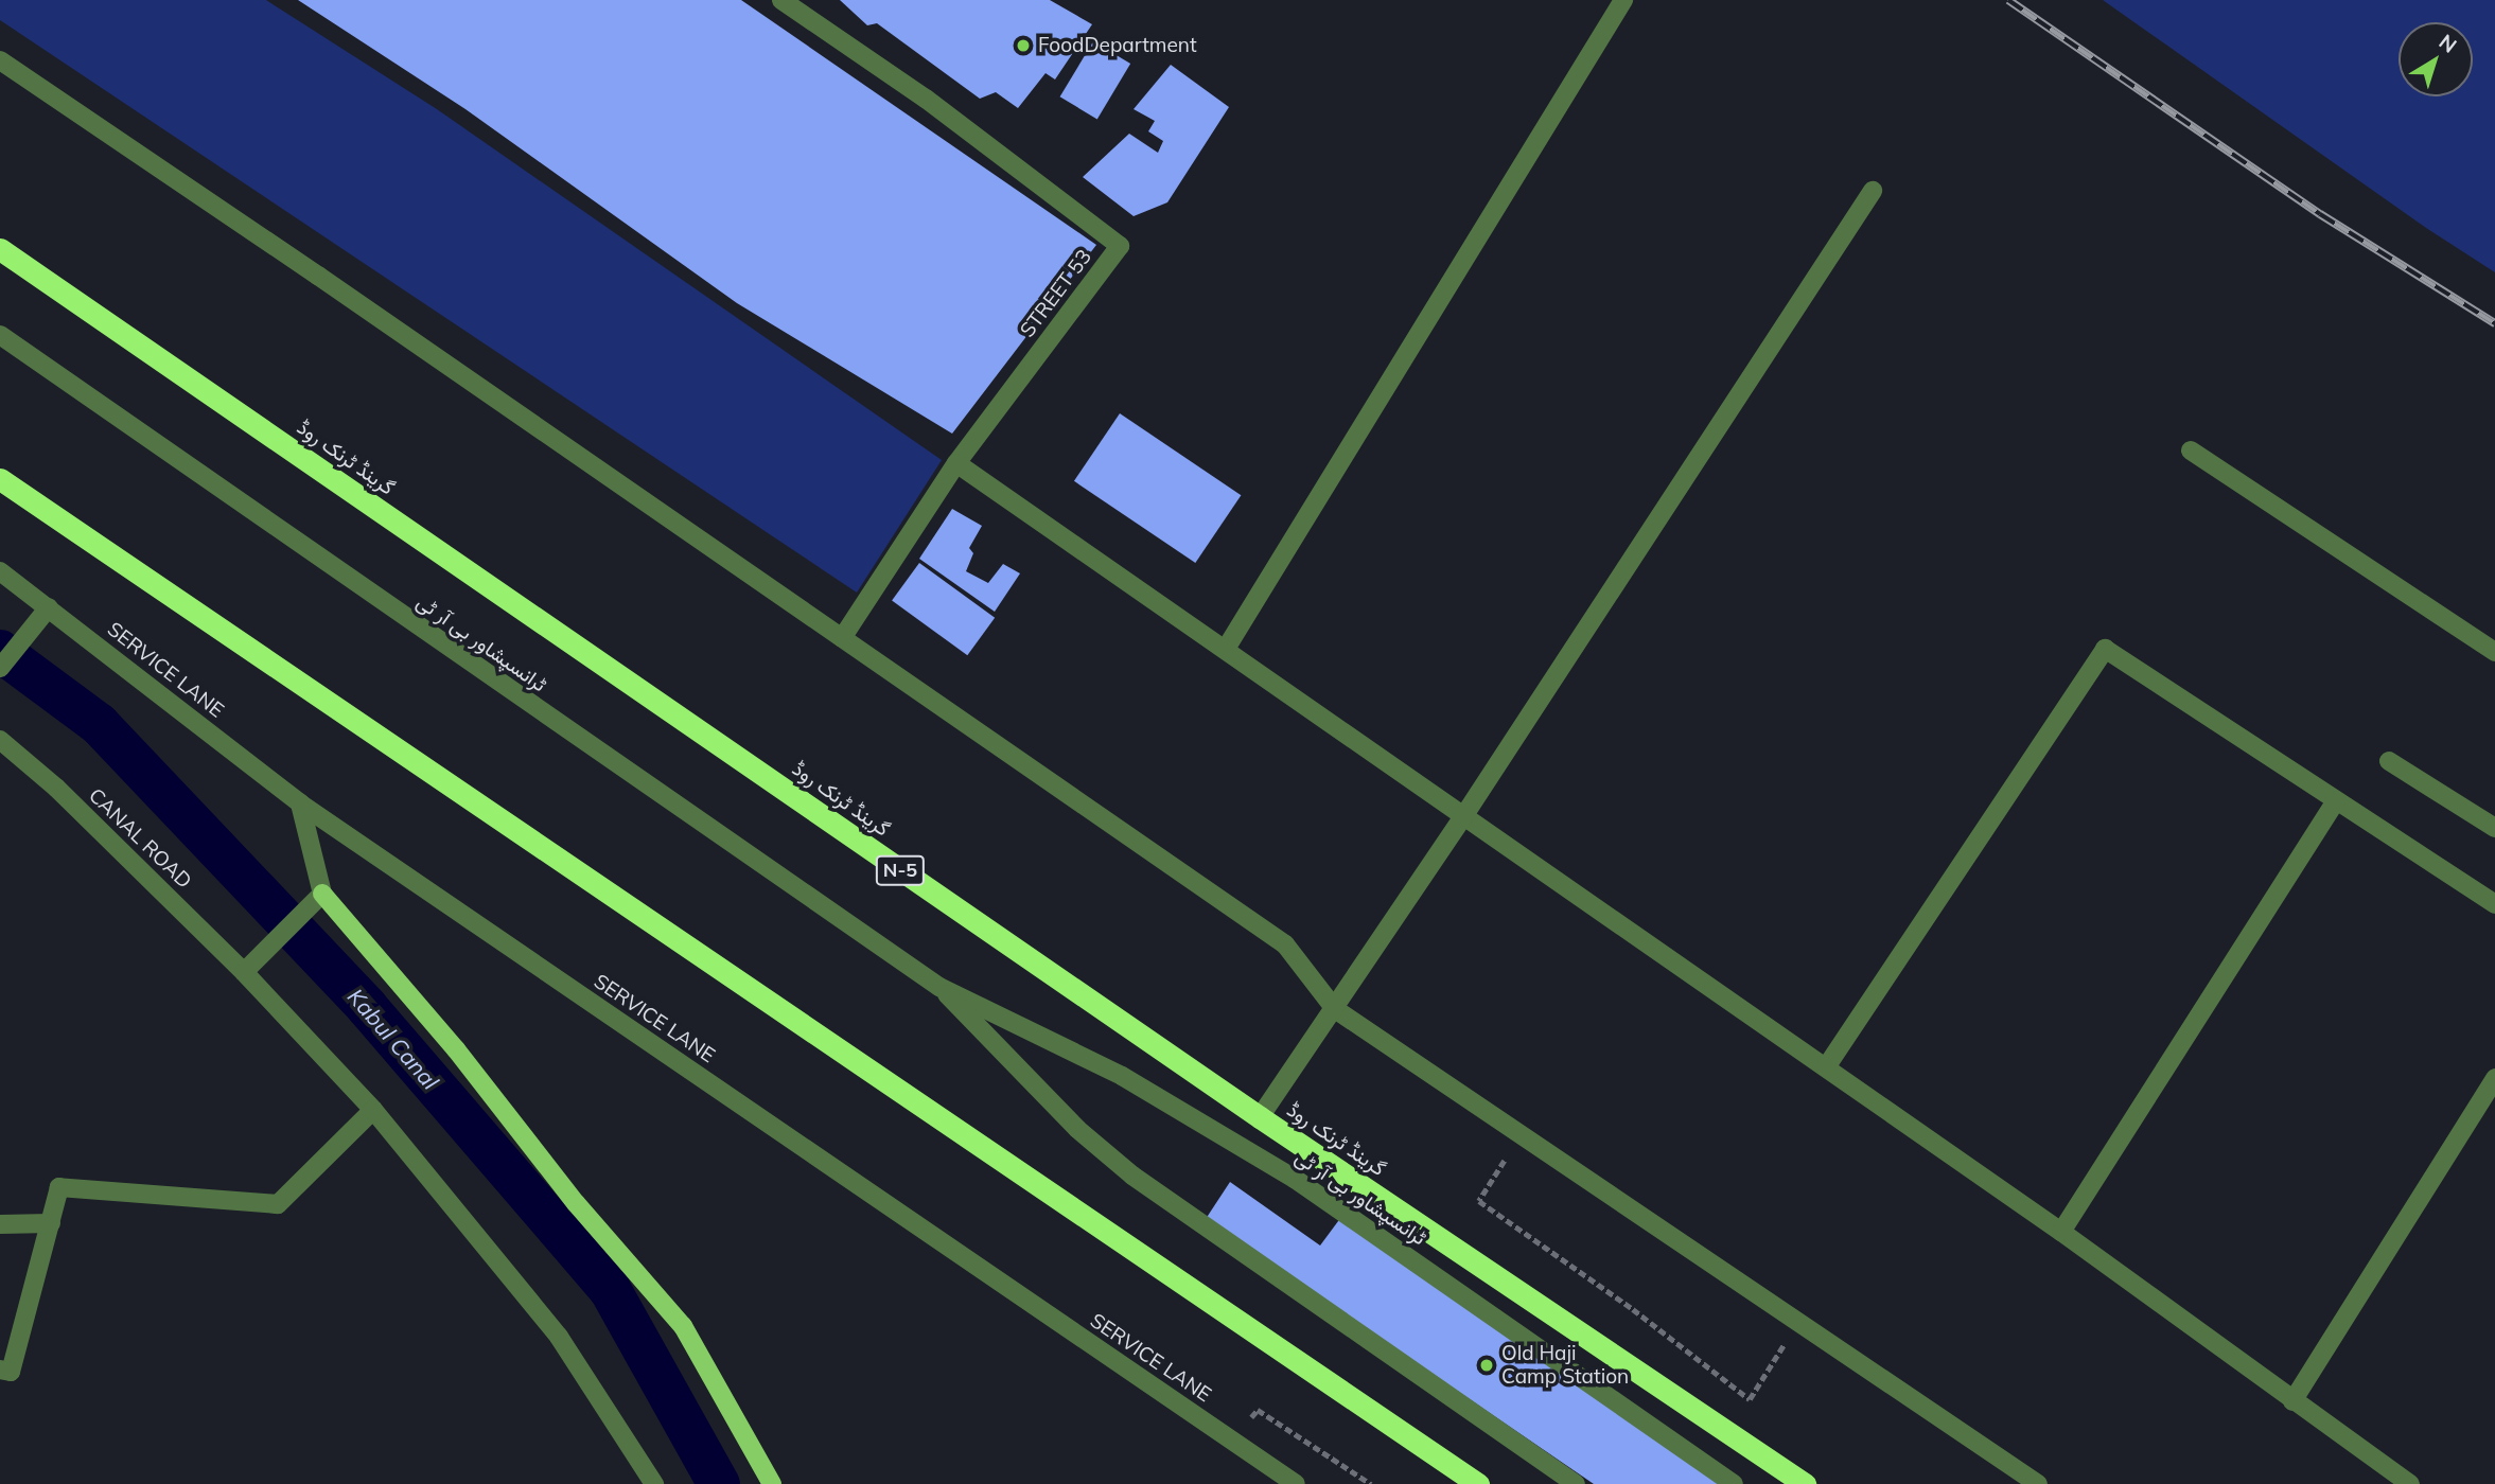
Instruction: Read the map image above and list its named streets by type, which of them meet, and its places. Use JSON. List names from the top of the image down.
{
  "streets": {
    "highway": ["گرینڈ ٹرنک روڈ", "N-5"],
    "street": [
      "STREET 53",
      "ٹرانسپشاور بی آر ٹی",
      "SERVICE LANE",
      "CANAL ROAD"
    ]
  },
  "water": ["Kabul Canal"],
  "places": ["FoodDepartment", "Old Haji Camp Station"],
  "north": "top right"
}
